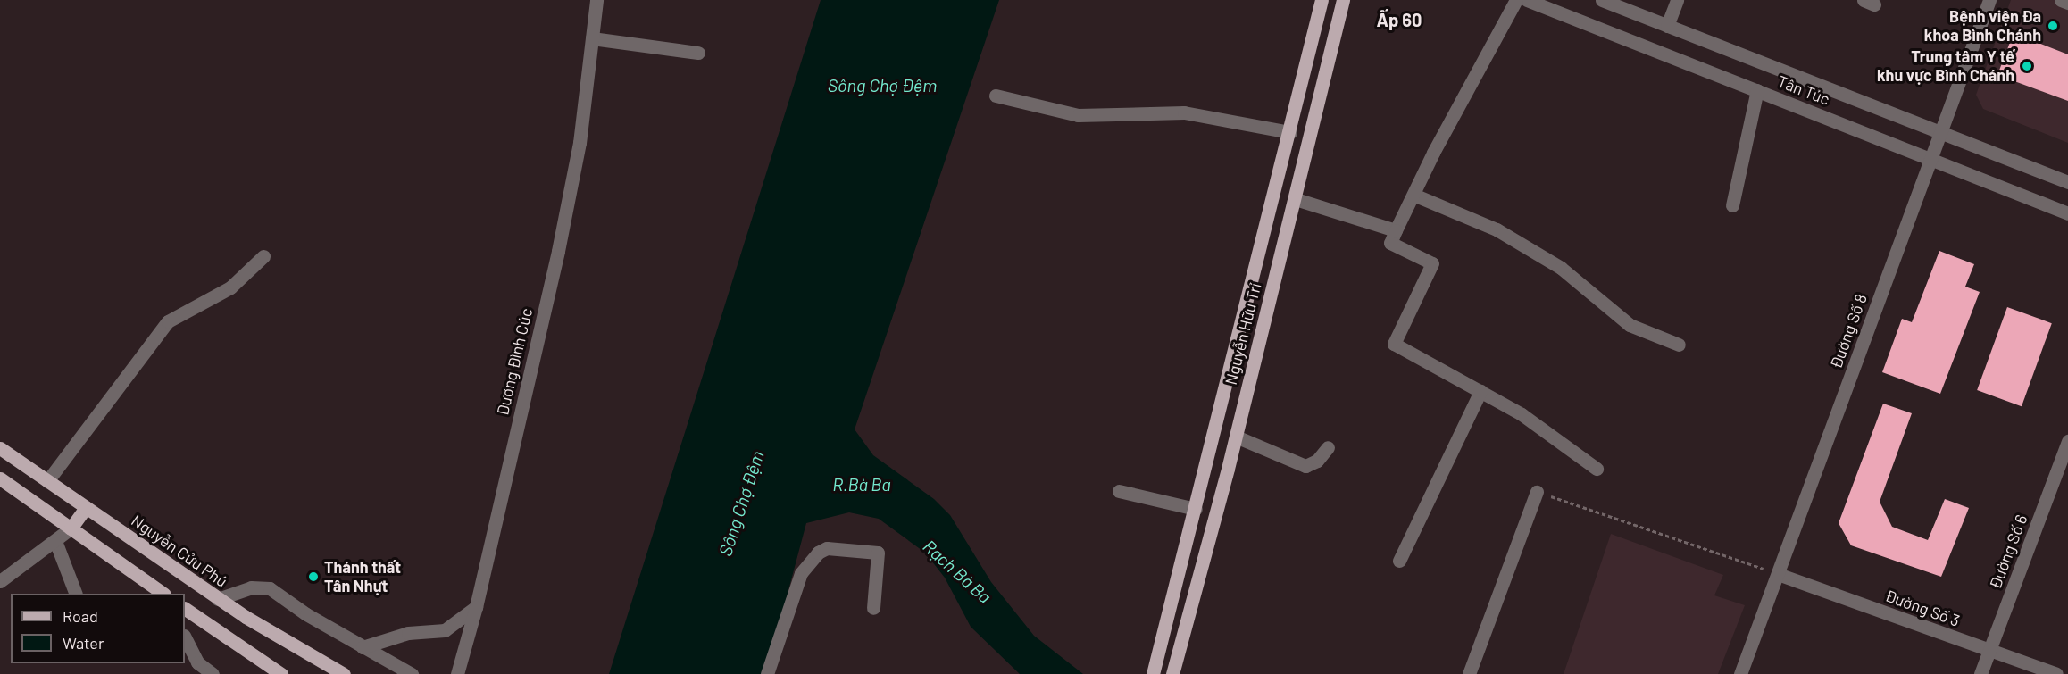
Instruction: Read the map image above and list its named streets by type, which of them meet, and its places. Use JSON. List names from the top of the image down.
{
  "streets": {
    "main road": ["Nguyễn Hữu Trí", "Nguyễn Cửu Phú"],
    "street": [
      "Tân Túc",
      "Đường Số 8",
      "Dương Đình Cúc",
      "Đường Số 6",
      "Đường Số 3"
    ]
  },
  "crossings": [
    ["Tân Túc", "Đường Số 8"],
    ["Đường Số 8", "Đường Số 3"],
    ["Đường Số 6", "Đường Số 3"]
  ],
  "districts": ["Ấp 60"],
  "water": ["Sông Chợ Đệm", "R.Bà Ba", "Rạch Bà Ba"],
  "places": ["Bệnh viện Đa khoa Bình Chánh", "Trung tâm Y tế khu vực Bình Chánh", "Thánh thất Tân Nhựt"],
  "legend": ["Road", "Water"]
}
